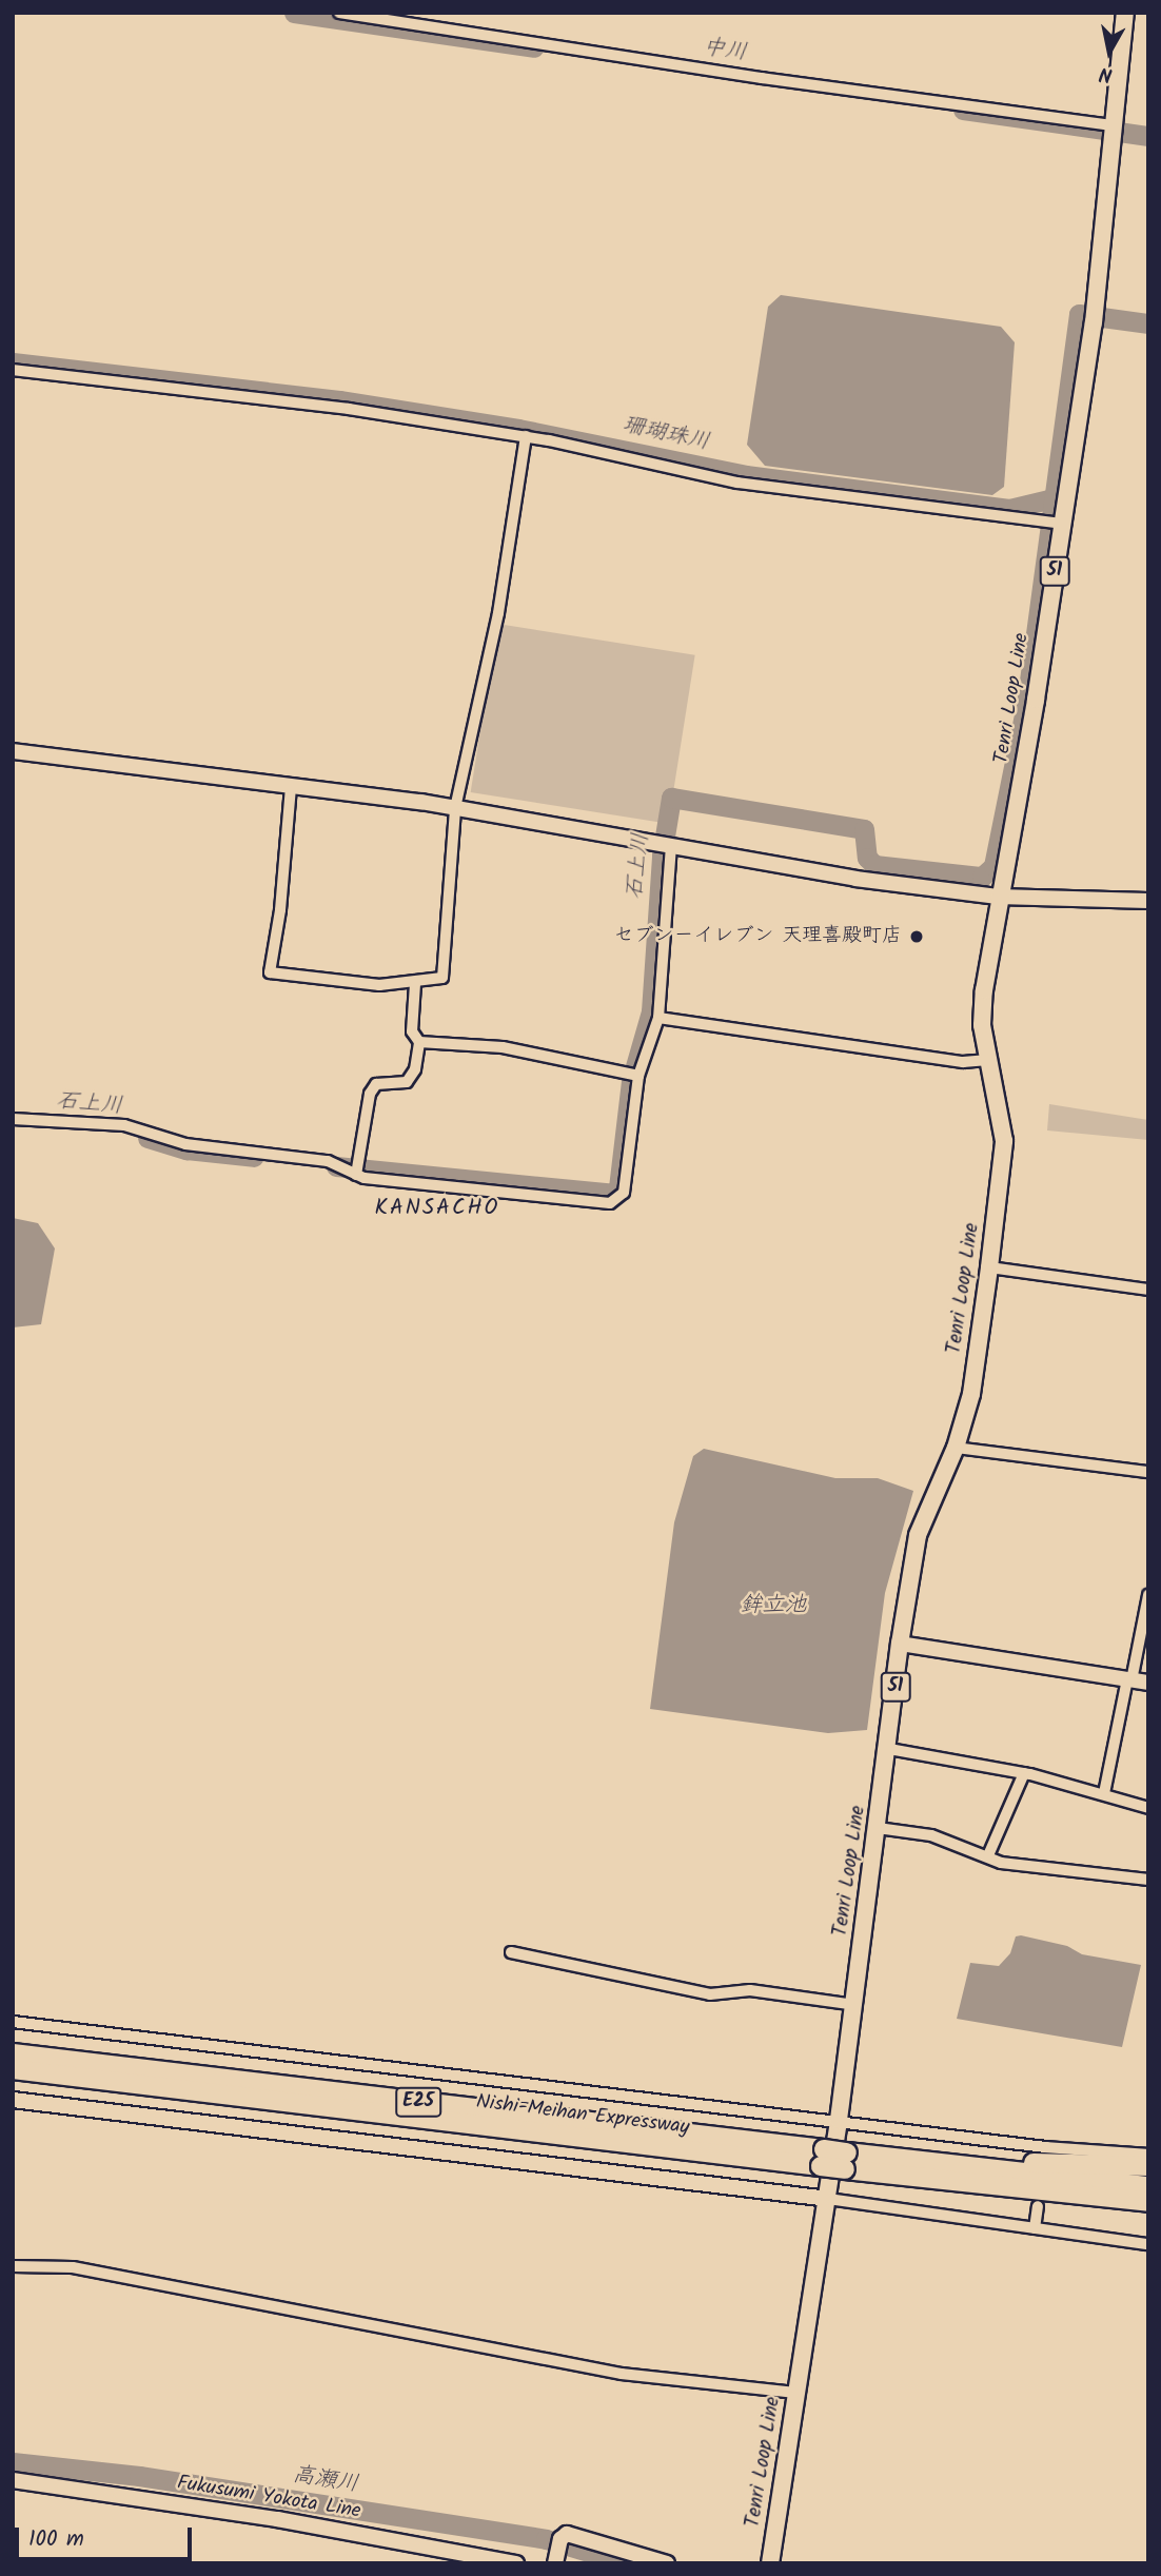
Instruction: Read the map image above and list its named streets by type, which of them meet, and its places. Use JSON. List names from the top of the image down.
{
  "streets": {
    "highway": ["E25", "Nishi-Meihan Expressway"],
    "main road": ["51", "Tenri Loop Line"],
    "street": ["Fukusumi Yokota Line"]
  },
  "districts": ["KANSACHO"],
  "water": [
    "中川",
    "珊瑚珠川",
    "石上川",
    "鉾立池",
    "高瀬川"
  ],
  "places": ["セブン－イレブン 天理喜殿町店"],
  "scale_bar": "100 m",
  "north": "bottom"
}
